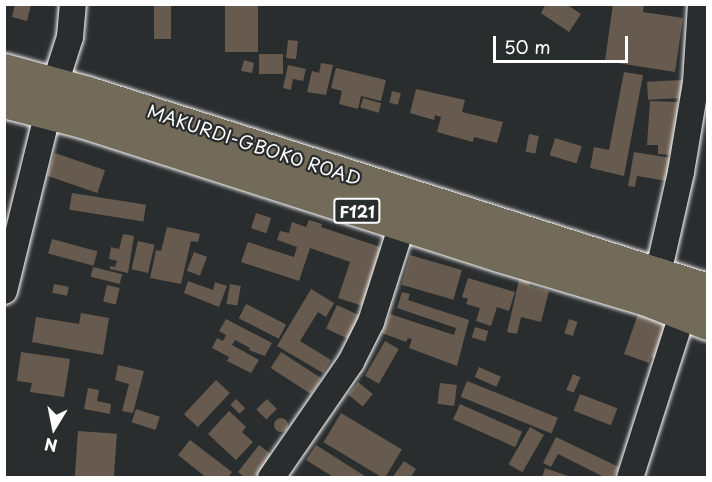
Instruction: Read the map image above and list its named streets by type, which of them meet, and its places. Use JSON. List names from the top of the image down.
{
  "streets": {
    "main road": ["MAKURDI-GBOKO ROAD", "F121"]
  },
  "crossings": [
    ["MAKURDI-GBOKO ROAD", "F121"]
  ],
  "scale_bar": "50 m",
  "north": "bottom"
}
